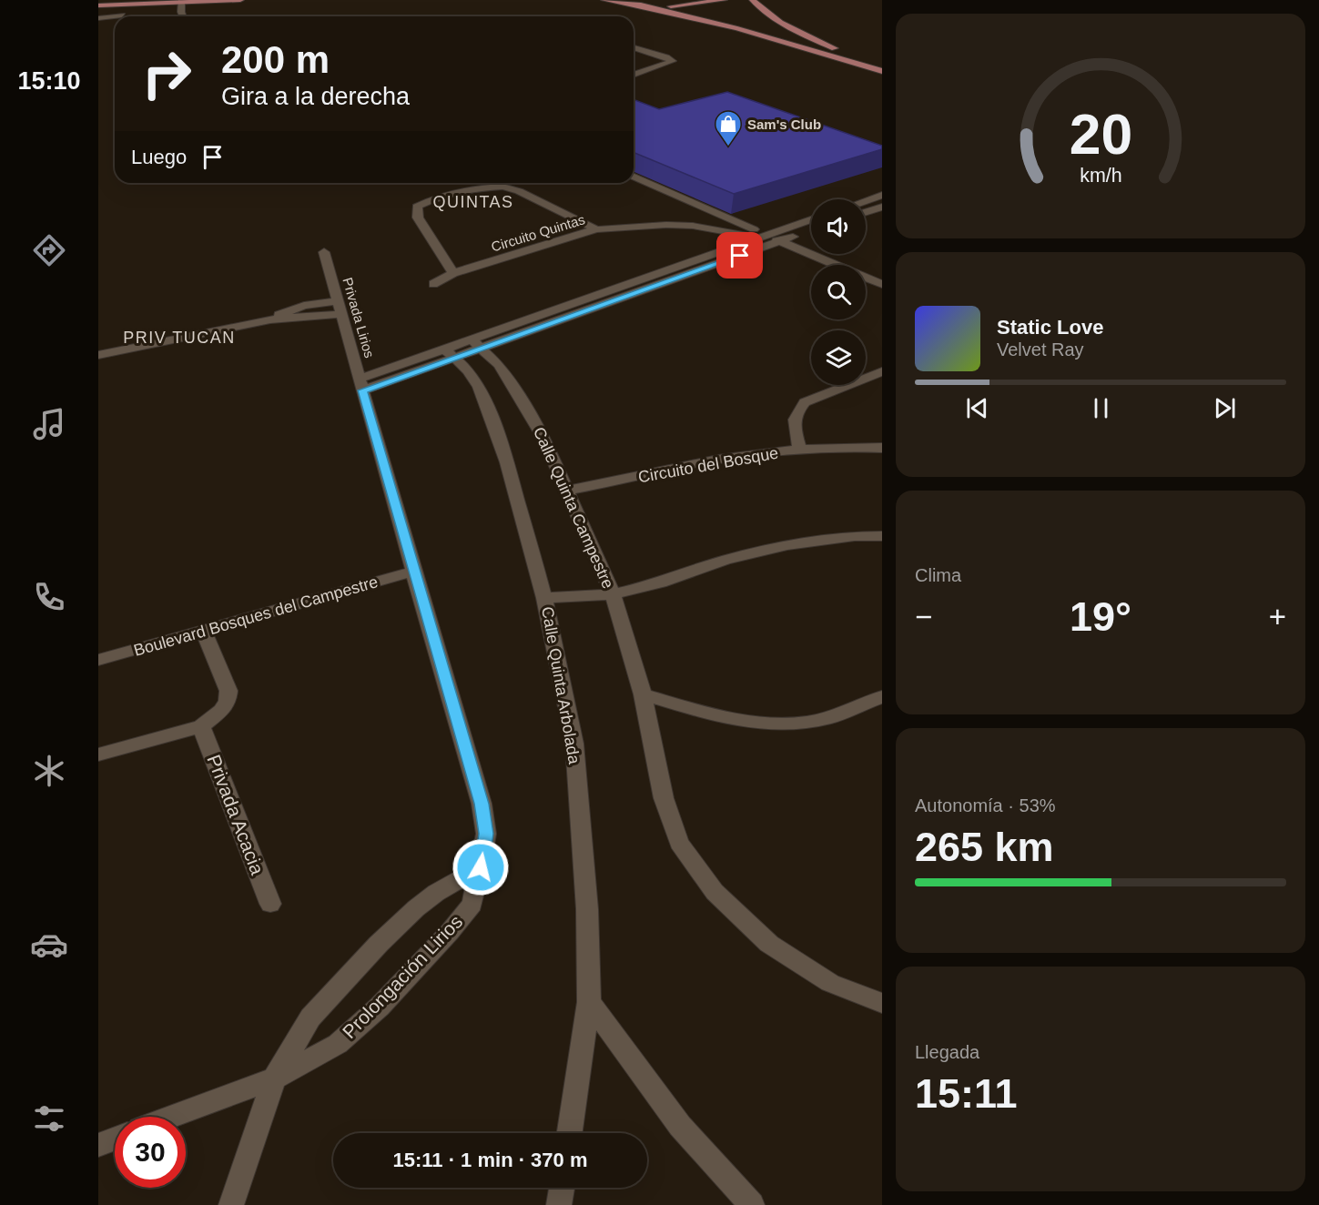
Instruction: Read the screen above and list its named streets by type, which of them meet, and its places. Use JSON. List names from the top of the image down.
{
  "streets": {
    "street": [
      "Circuito Quintas",
      "Privada Lirios",
      "Circuito del Bosque",
      "Calle Quinta Campestre",
      "Boulevard Bosques del Campestre",
      "Calle Quinta Arbolada",
      "Privada Acacia",
      "Prolongación Lirios"
    ]
  },
  "crossings": [
    ["Privada Lirios", "Prolongación Lirios"],
    ["Circuito del Bosque", "Calle Quinta Campestre"],
    ["Boulevard Bosques del Campestre", "Prolongación Lirios"]
  ],
  "districts": ["QUINTAS", "PRIV TUCAN"],
  "places": {
    "shop": ["Sam's Club"]
  },
  "page": {
    "tabs": "15:10",
    "turn": ["200 m", "Gira a la derecha"],
    "then": "Luego",
    "song": ["Static Love", "Velvet Ray"],
    "tile": [
      "Clima",
      ["Autonomía · 53%", "265 km"],
      ["Llegada", "15:11"]
    ],
    "heat": ["−", "19°", "+"],
    "limit": "30",
    "trip": "15:11 · 1 min · 370 m",
    "gauge": ["20", "km/h"]
  }
}
